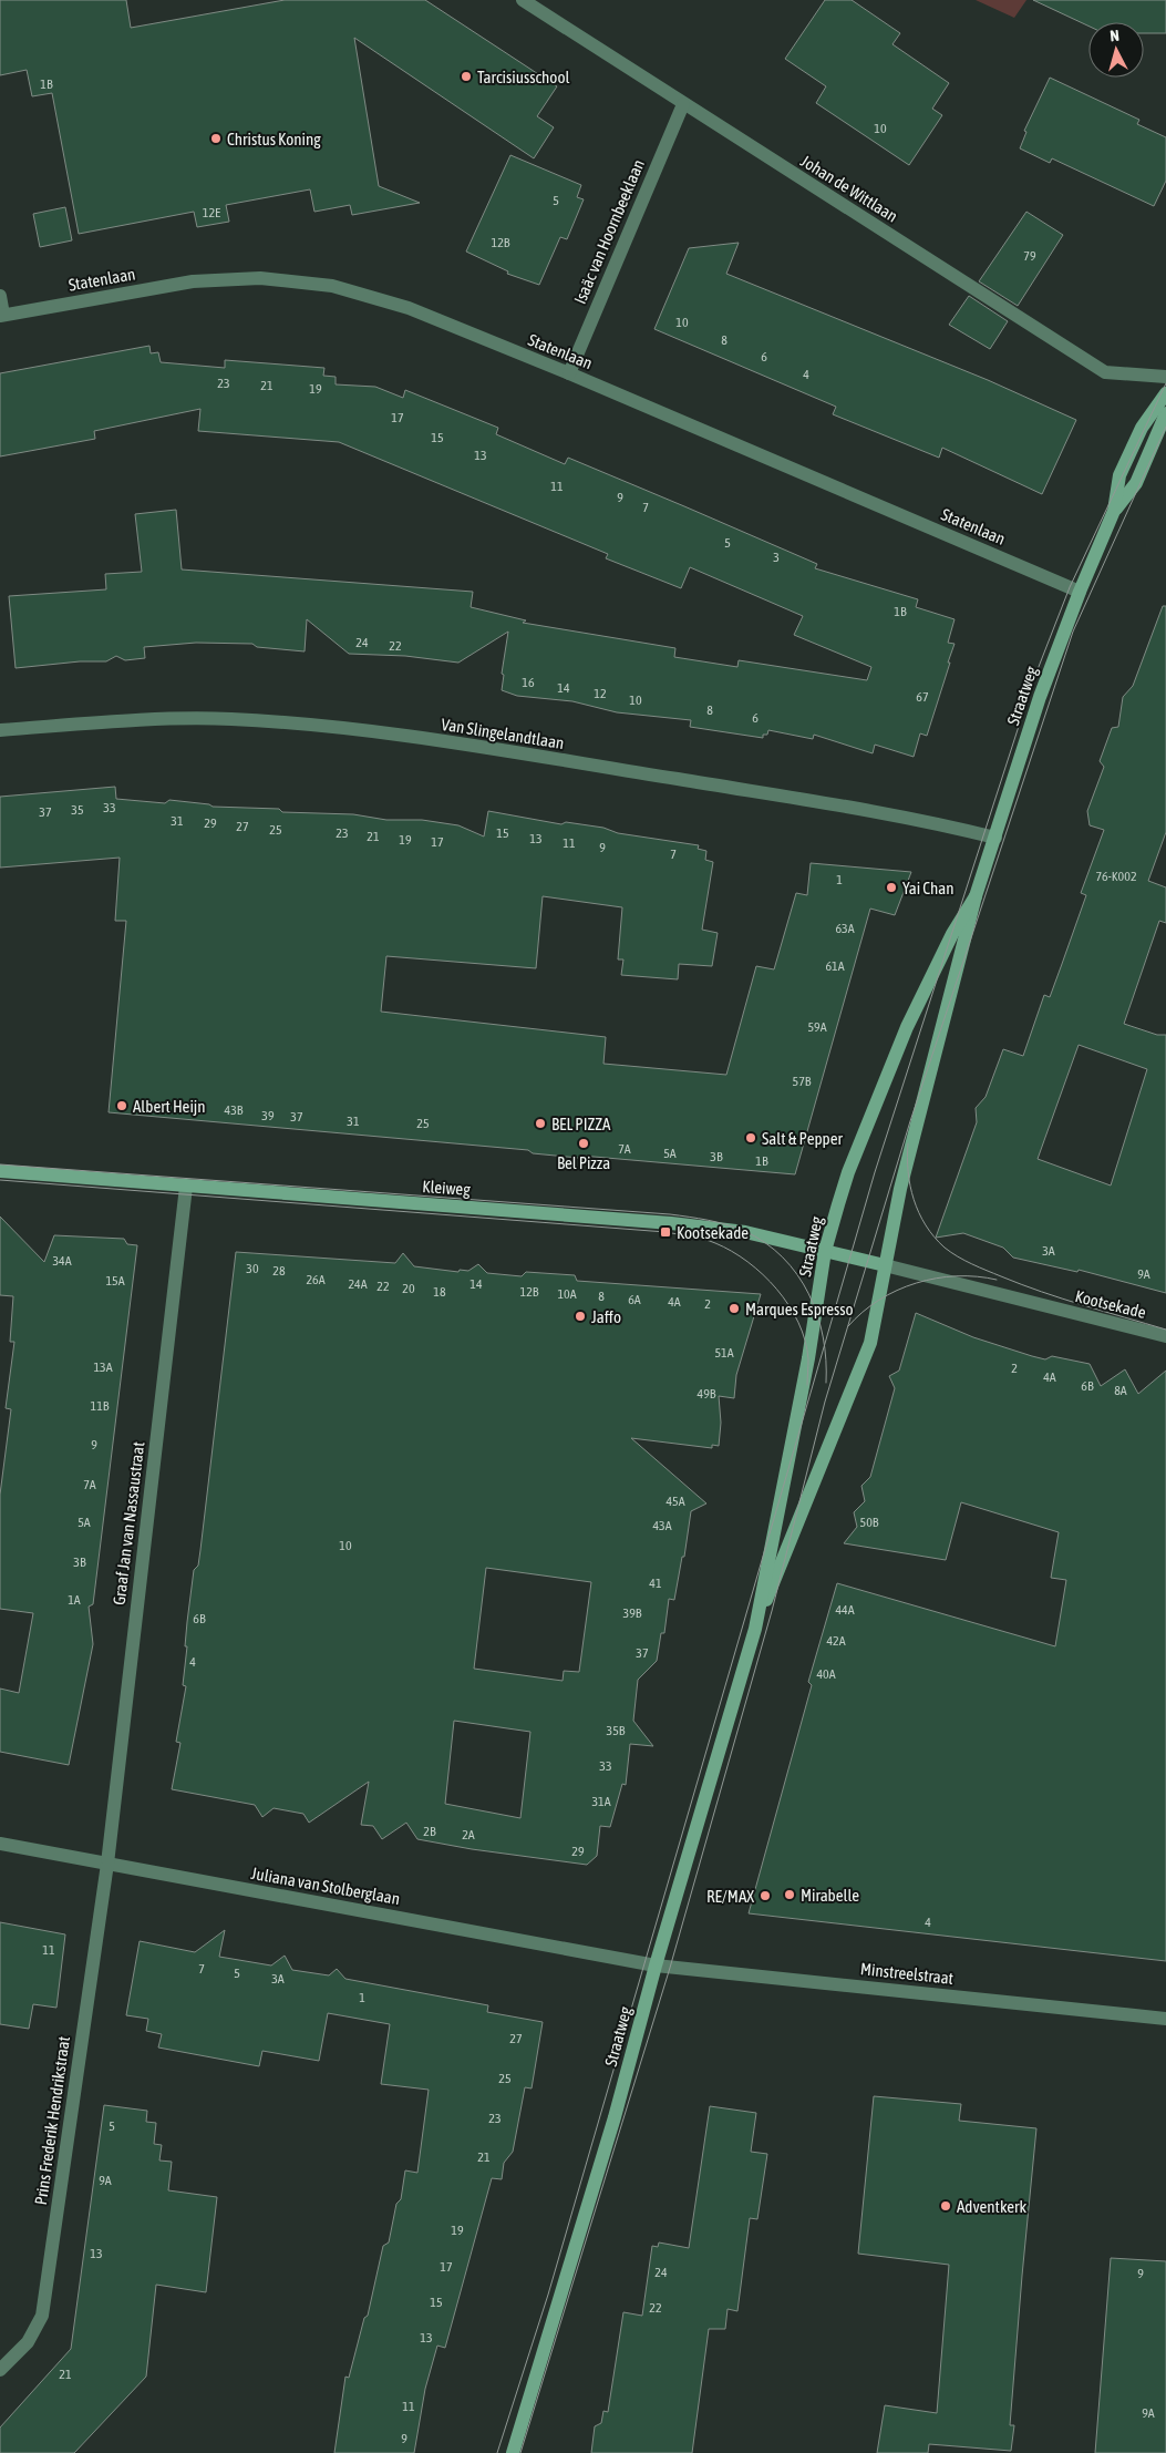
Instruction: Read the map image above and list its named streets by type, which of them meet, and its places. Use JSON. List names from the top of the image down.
{
  "streets": {
    "street": [
      "Johan de Wittlaan",
      "Isaäc van Hoornbeeklaan",
      "Statenlaan",
      "Straatweg",
      "Van Slingelandtlaan",
      "Kleiweg",
      "Kootsekade",
      "Graaf Jan van Nassaustraat",
      "Juliana van Stolberglaan",
      "Minstreelstraat",
      "Prins Frederik Hendrikstraat"
    ]
  },
  "crossings": [
    ["Johan de Wittlaan", "Isaäc van Hoornbeeklaan"],
    ["Isaäc van Hoornbeeklaan", "Statenlaan"],
    ["Statenlaan", "Straatweg"],
    ["Straatweg", "Van Slingelandtlaan"],
    ["Straatweg", "Kleiweg"],
    ["Straatweg", "Kootsekade"],
    ["Straatweg", "Juliana van Stolberglaan"],
    ["Straatweg", "Minstreelstraat"],
    ["Kleiweg", "Kootsekade"],
    ["Kleiweg", "Graaf Jan van Nassaustraat"],
    ["Graaf Jan van Nassaustraat", "Juliana van Stolberglaan"],
    ["Graaf Jan van Nassaustraat", "Prins Frederik Hendrikstraat"],
    ["Juliana van Stolberglaan", "Minstreelstraat"],
    ["Juliana van Stolberglaan", "Prins Frederik Hendrikstraat"]
  ],
  "places": {
    "other": [
      "Tarcisiusschool",
      "Christus Koning",
      "Yai Chan",
      "Albert Heijn",
      "BEL PIZZA",
      "Salt & Pepper",
      "Bel Pizza",
      "Marques Espresso",
      "Jaffo",
      "Mirabelle",
      "RE/MAX",
      "Adventkerk"
    ],
    "transit": ["Kootsekade"]
  },
  "house_numbers": [
    "1B",
    "10",
    "5",
    "12E",
    "12B",
    "79",
    "10",
    "8",
    "6",
    "4",
    "23",
    "21",
    "19",
    "17",
    "15",
    "13",
    "11",
    "9",
    "7",
    "5",
    "3",
    "1B",
    "24",
    "22",
    "16",
    "14",
    "12",
    "67",
    "10",
    "8",
    "6",
    "33",
    "35",
    "37",
    "31",
    "29",
    "27",
    "25",
    "23",
    "15",
    "21",
    "13",
    "19",
    "17",
    "11",
    "9",
    "7",
    "76-K002",
    "1",
    "63A",
    "61A",
    "59A",
    "57B",
    "43B",
    "39",
    "37",
    "31",
    "25",
    "7A",
    "5A",
    "3B",
    "1B",
    "3A",
    "34A",
    "30",
    "28",
    "9A",
    "26A",
    "15A",
    "24A",
    "14",
    "22",
    "20",
    "18",
    "12B",
    "10A",
    "8",
    "6A",
    "4A",
    "2",
    "51A",
    "13A",
    "2",
    "4A",
    "6B",
    "8A",
    "49B",
    "11B",
    "9",
    "7A",
    "45A",
    "5A",
    "50B",
    "43A",
    "10",
    "3B",
    "41",
    "1A",
    "44A",
    "39B",
    "6B",
    "42A",
    "37",
    "4",
    "40A",
    "35B",
    "33",
    "31A",
    "2B",
    "2A",
    "29",
    "4",
    "11",
    "7",
    "5",
    "3A",
    "1",
    "27",
    "25",
    "23",
    "5",
    "21",
    "9A",
    "19",
    "13",
    "17",
    "24",
    "9",
    "15",
    "22",
    "13",
    "21",
    "11",
    "9A",
    "9"
  ],
  "north": "top"
}
